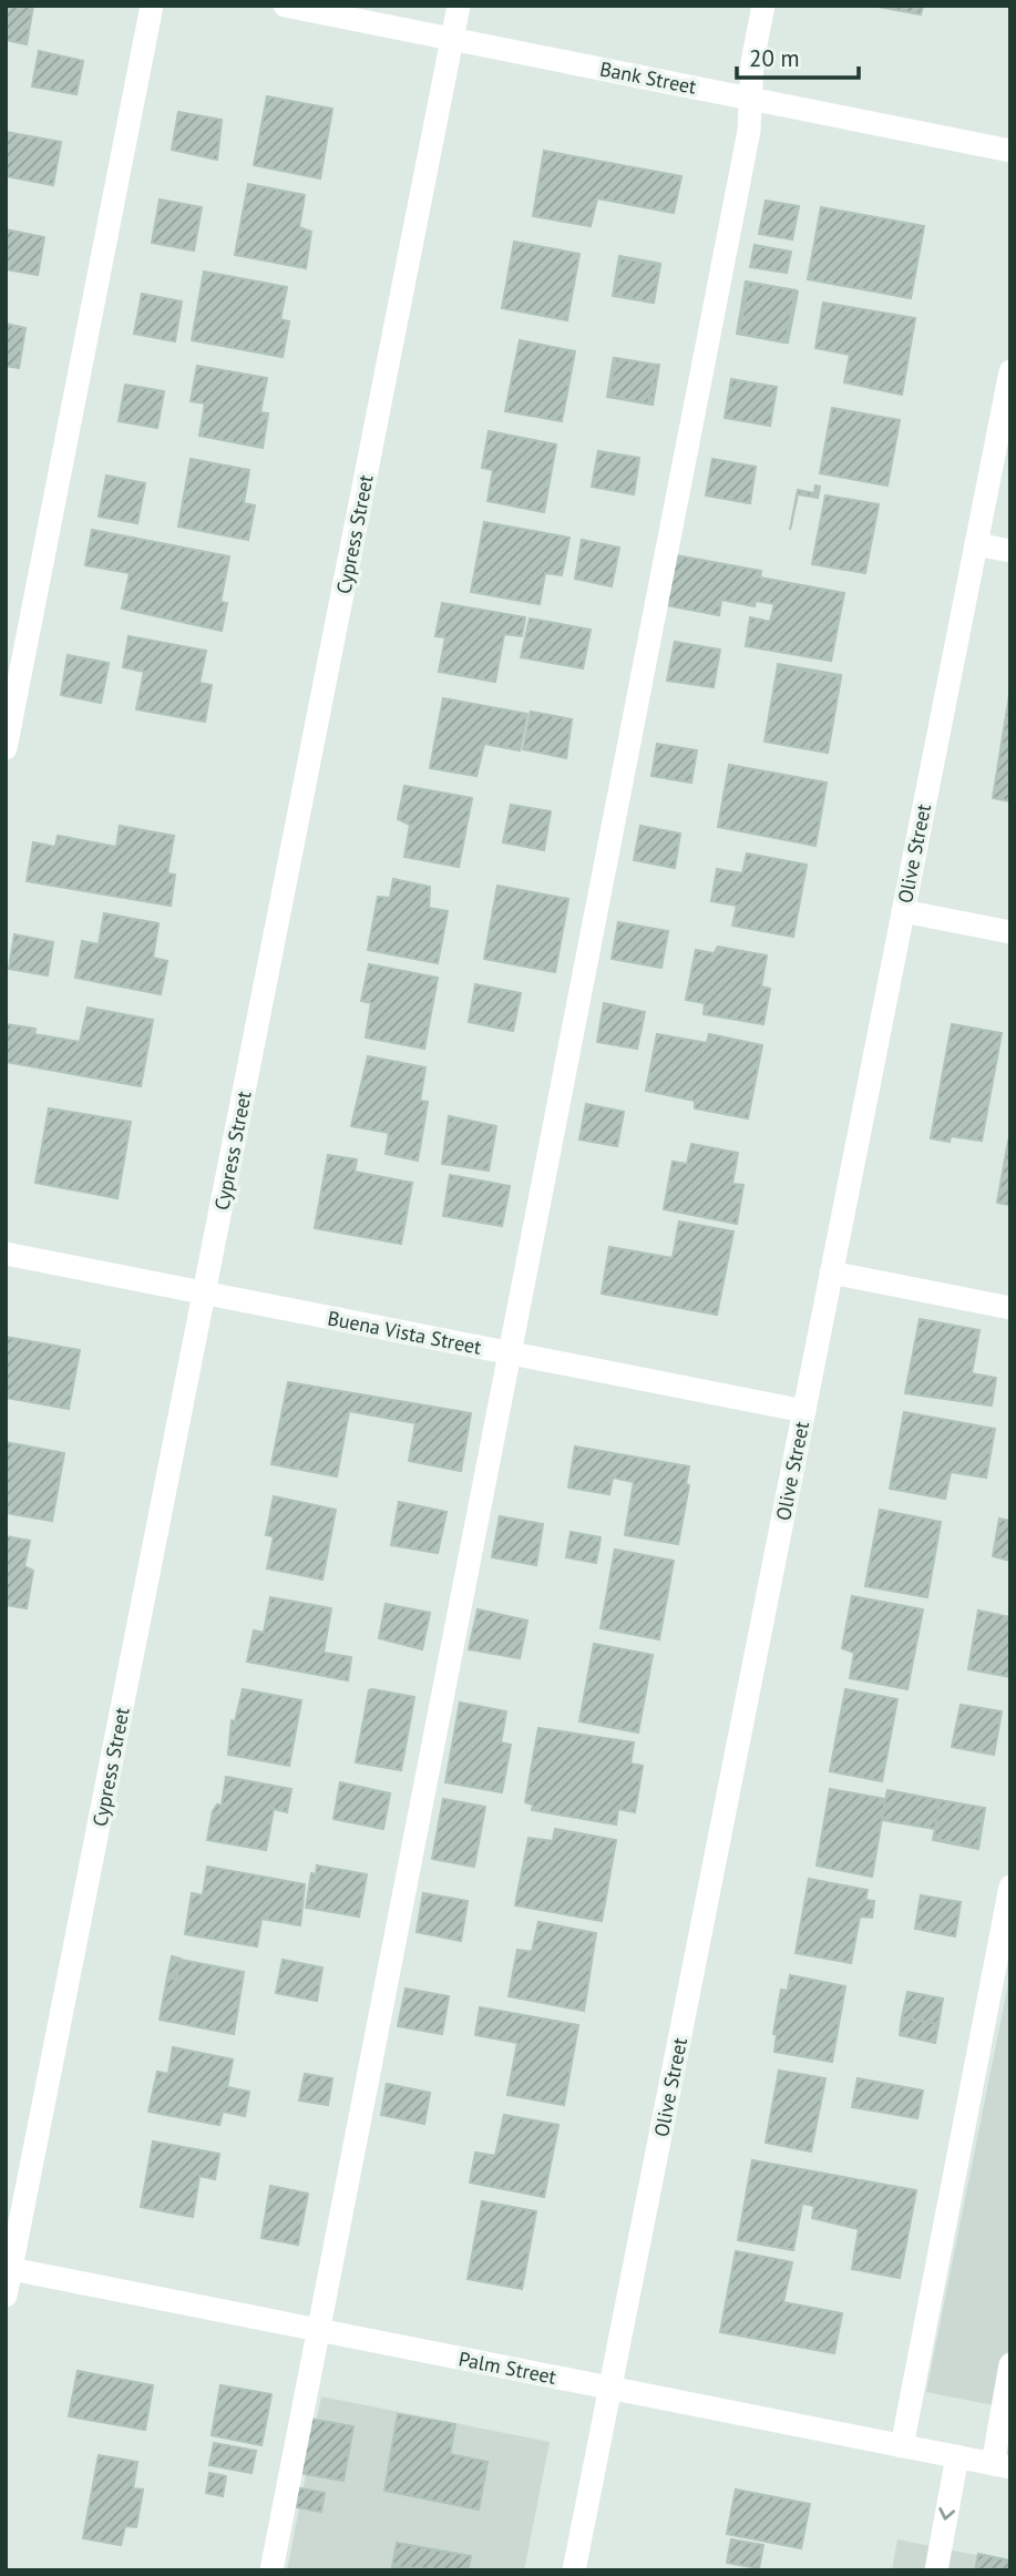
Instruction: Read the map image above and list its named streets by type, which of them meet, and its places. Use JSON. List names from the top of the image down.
{
  "streets": {
    "street": [
      "Bank Street",
      "Cypress Street",
      "Olive Street",
      "Buena Vista Street",
      "Palm Street"
    ]
  },
  "crossings": [
    ["Bank Street", "Cypress Street"],
    ["Cypress Street", "Buena Vista Street"],
    ["Cypress Street", "Palm Street"],
    ["Olive Street", "Buena Vista Street"],
    ["Olive Street", "Palm Street"]
  ],
  "scale_bar": "20 m"
}
